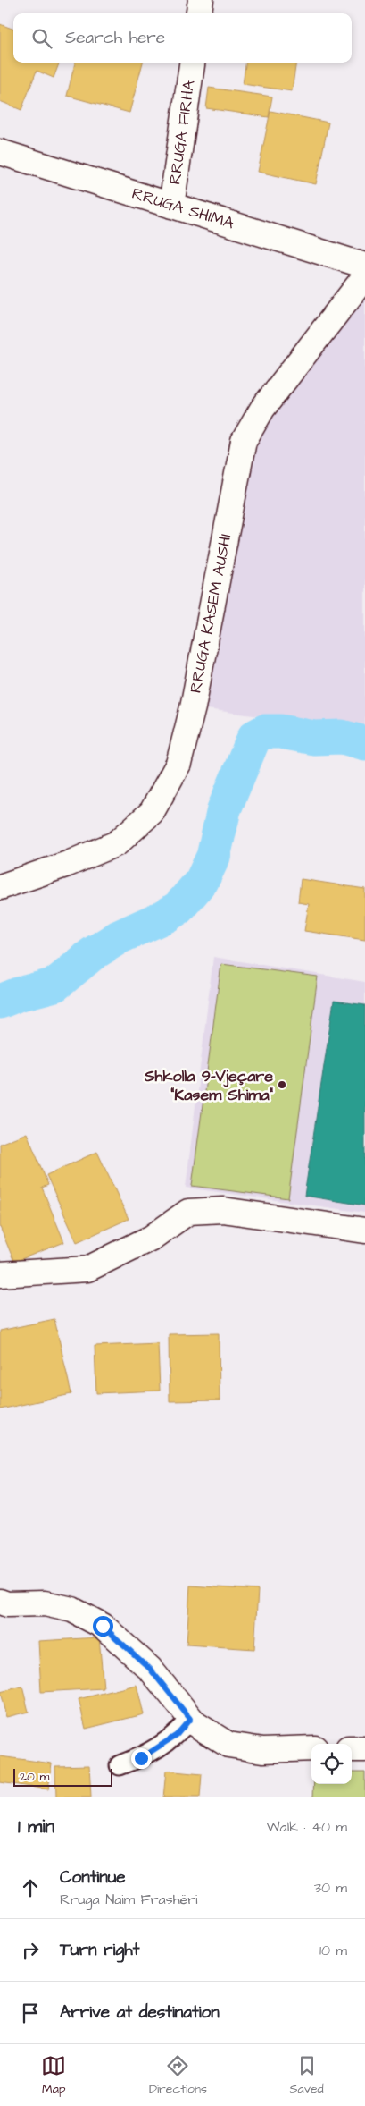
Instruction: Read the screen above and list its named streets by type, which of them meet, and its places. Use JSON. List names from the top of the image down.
{
  "streets": {
    "street": ["RRUGA FIRHA", "RRUGA SHIMA", "RRUGA KASEM AUSHI"]
  },
  "crossings": [
    ["RRUGA FIRHA", "RRUGA SHIMA"]
  ],
  "places": ["Shkolla 9-Vjeçare \"Kasem Shima\""],
  "scale_bar": "20 m",
  "page": {
    "search": "Search here",
    "scale": "20 m",
    "heading": ["1 min", "Walk · 40 m"],
    "list": [
      ["Continue", "Rruga Naim Frashëri", "30 m"],
      ["Turn right", "10 m"],
      "Arrive at destination"
    ],
    "nav": ["Map", "Directions", "Saved"]
  }
}
